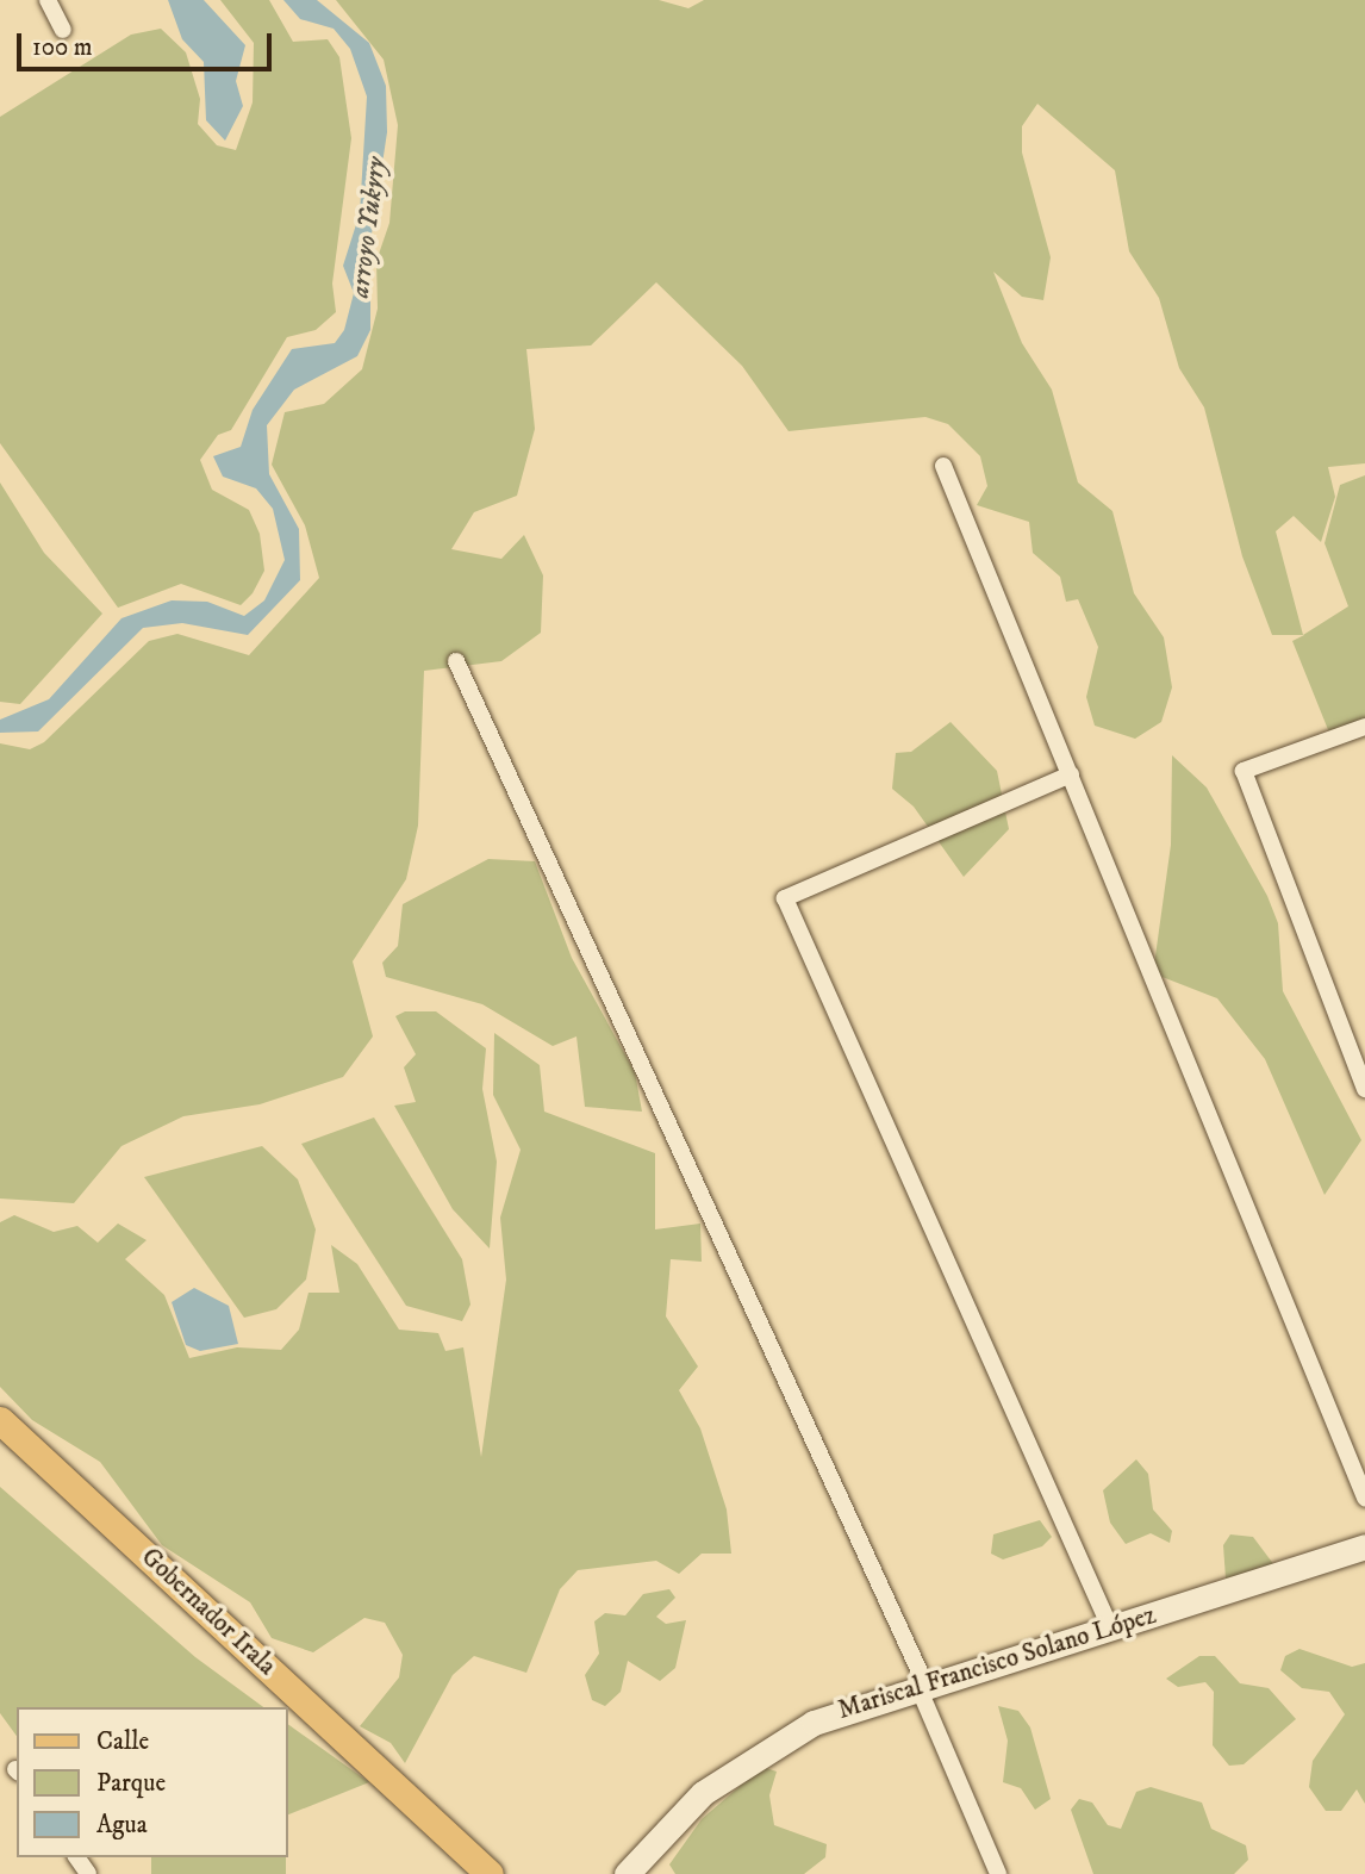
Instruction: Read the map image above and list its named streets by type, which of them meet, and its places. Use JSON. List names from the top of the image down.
{
  "streets": {
    "main road": ["Gobernador Irala", "Mariscal Francisco Solano López"]
  },
  "water": ["arroyo Yukyry"],
  "legend": ["Calle", "Parque", "Agua"],
  "scale_bar": "100 m"
}
